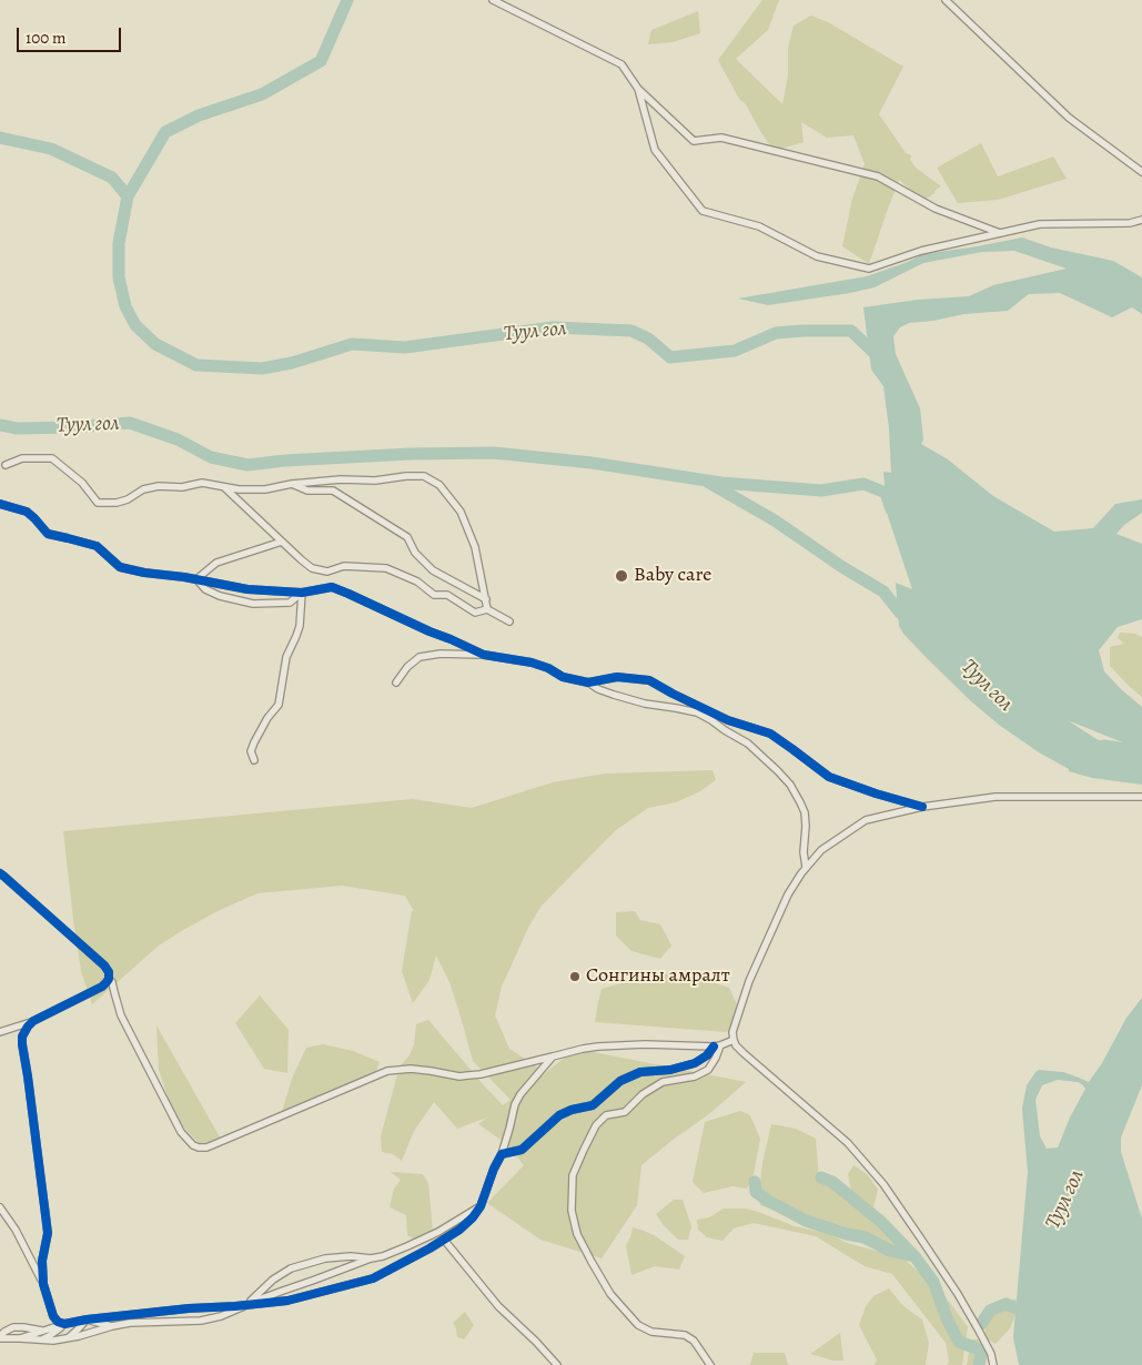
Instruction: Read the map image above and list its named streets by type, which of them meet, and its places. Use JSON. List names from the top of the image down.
{
  "water": ["Туул гол"],
  "places": ["Baby care", "Сонгины амралт"],
  "scale_bar": "100 m"
}
